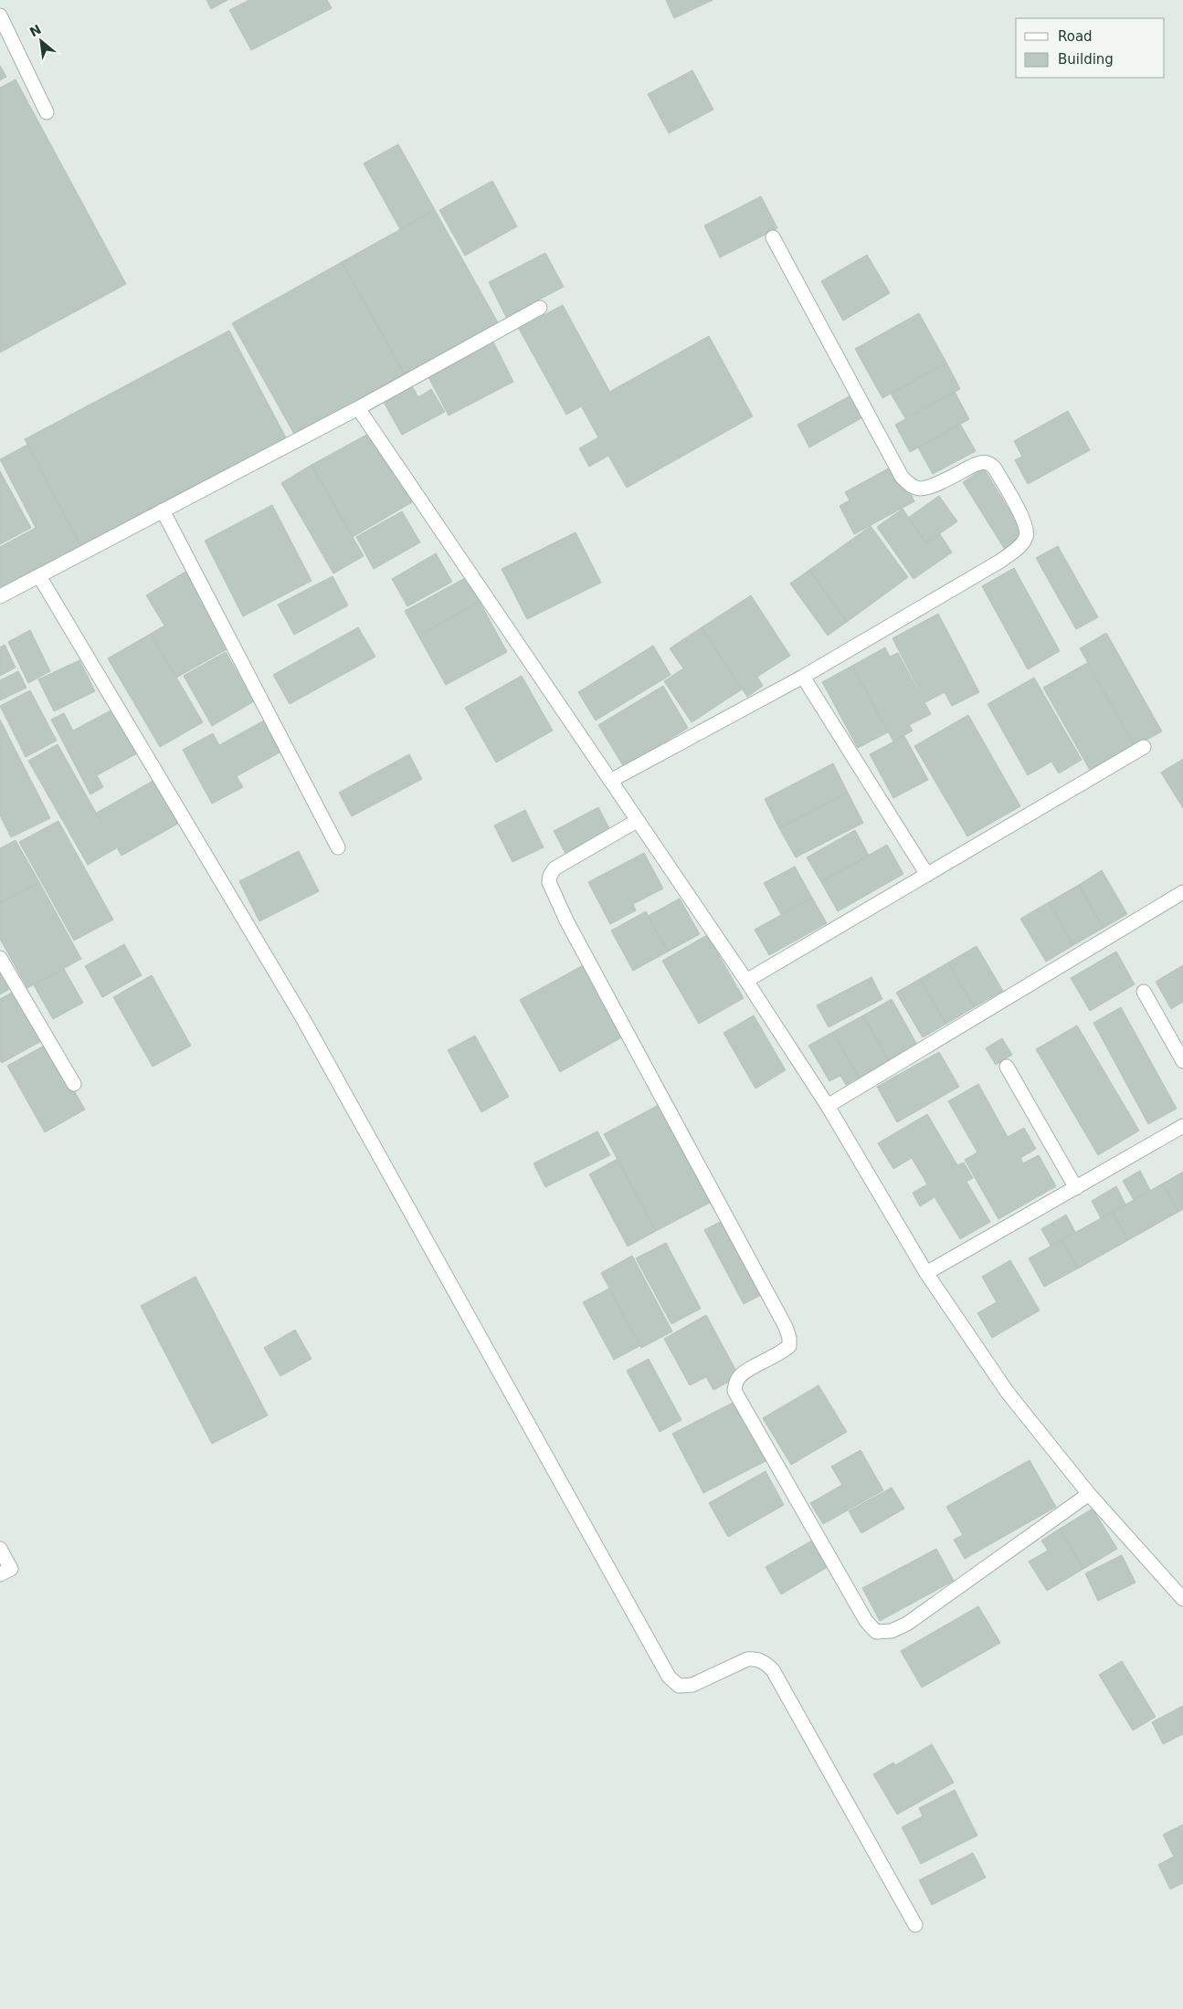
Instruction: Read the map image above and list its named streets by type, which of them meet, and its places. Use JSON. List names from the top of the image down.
{
  "legend": ["Road", "Building"],
  "north": "top left"
}
